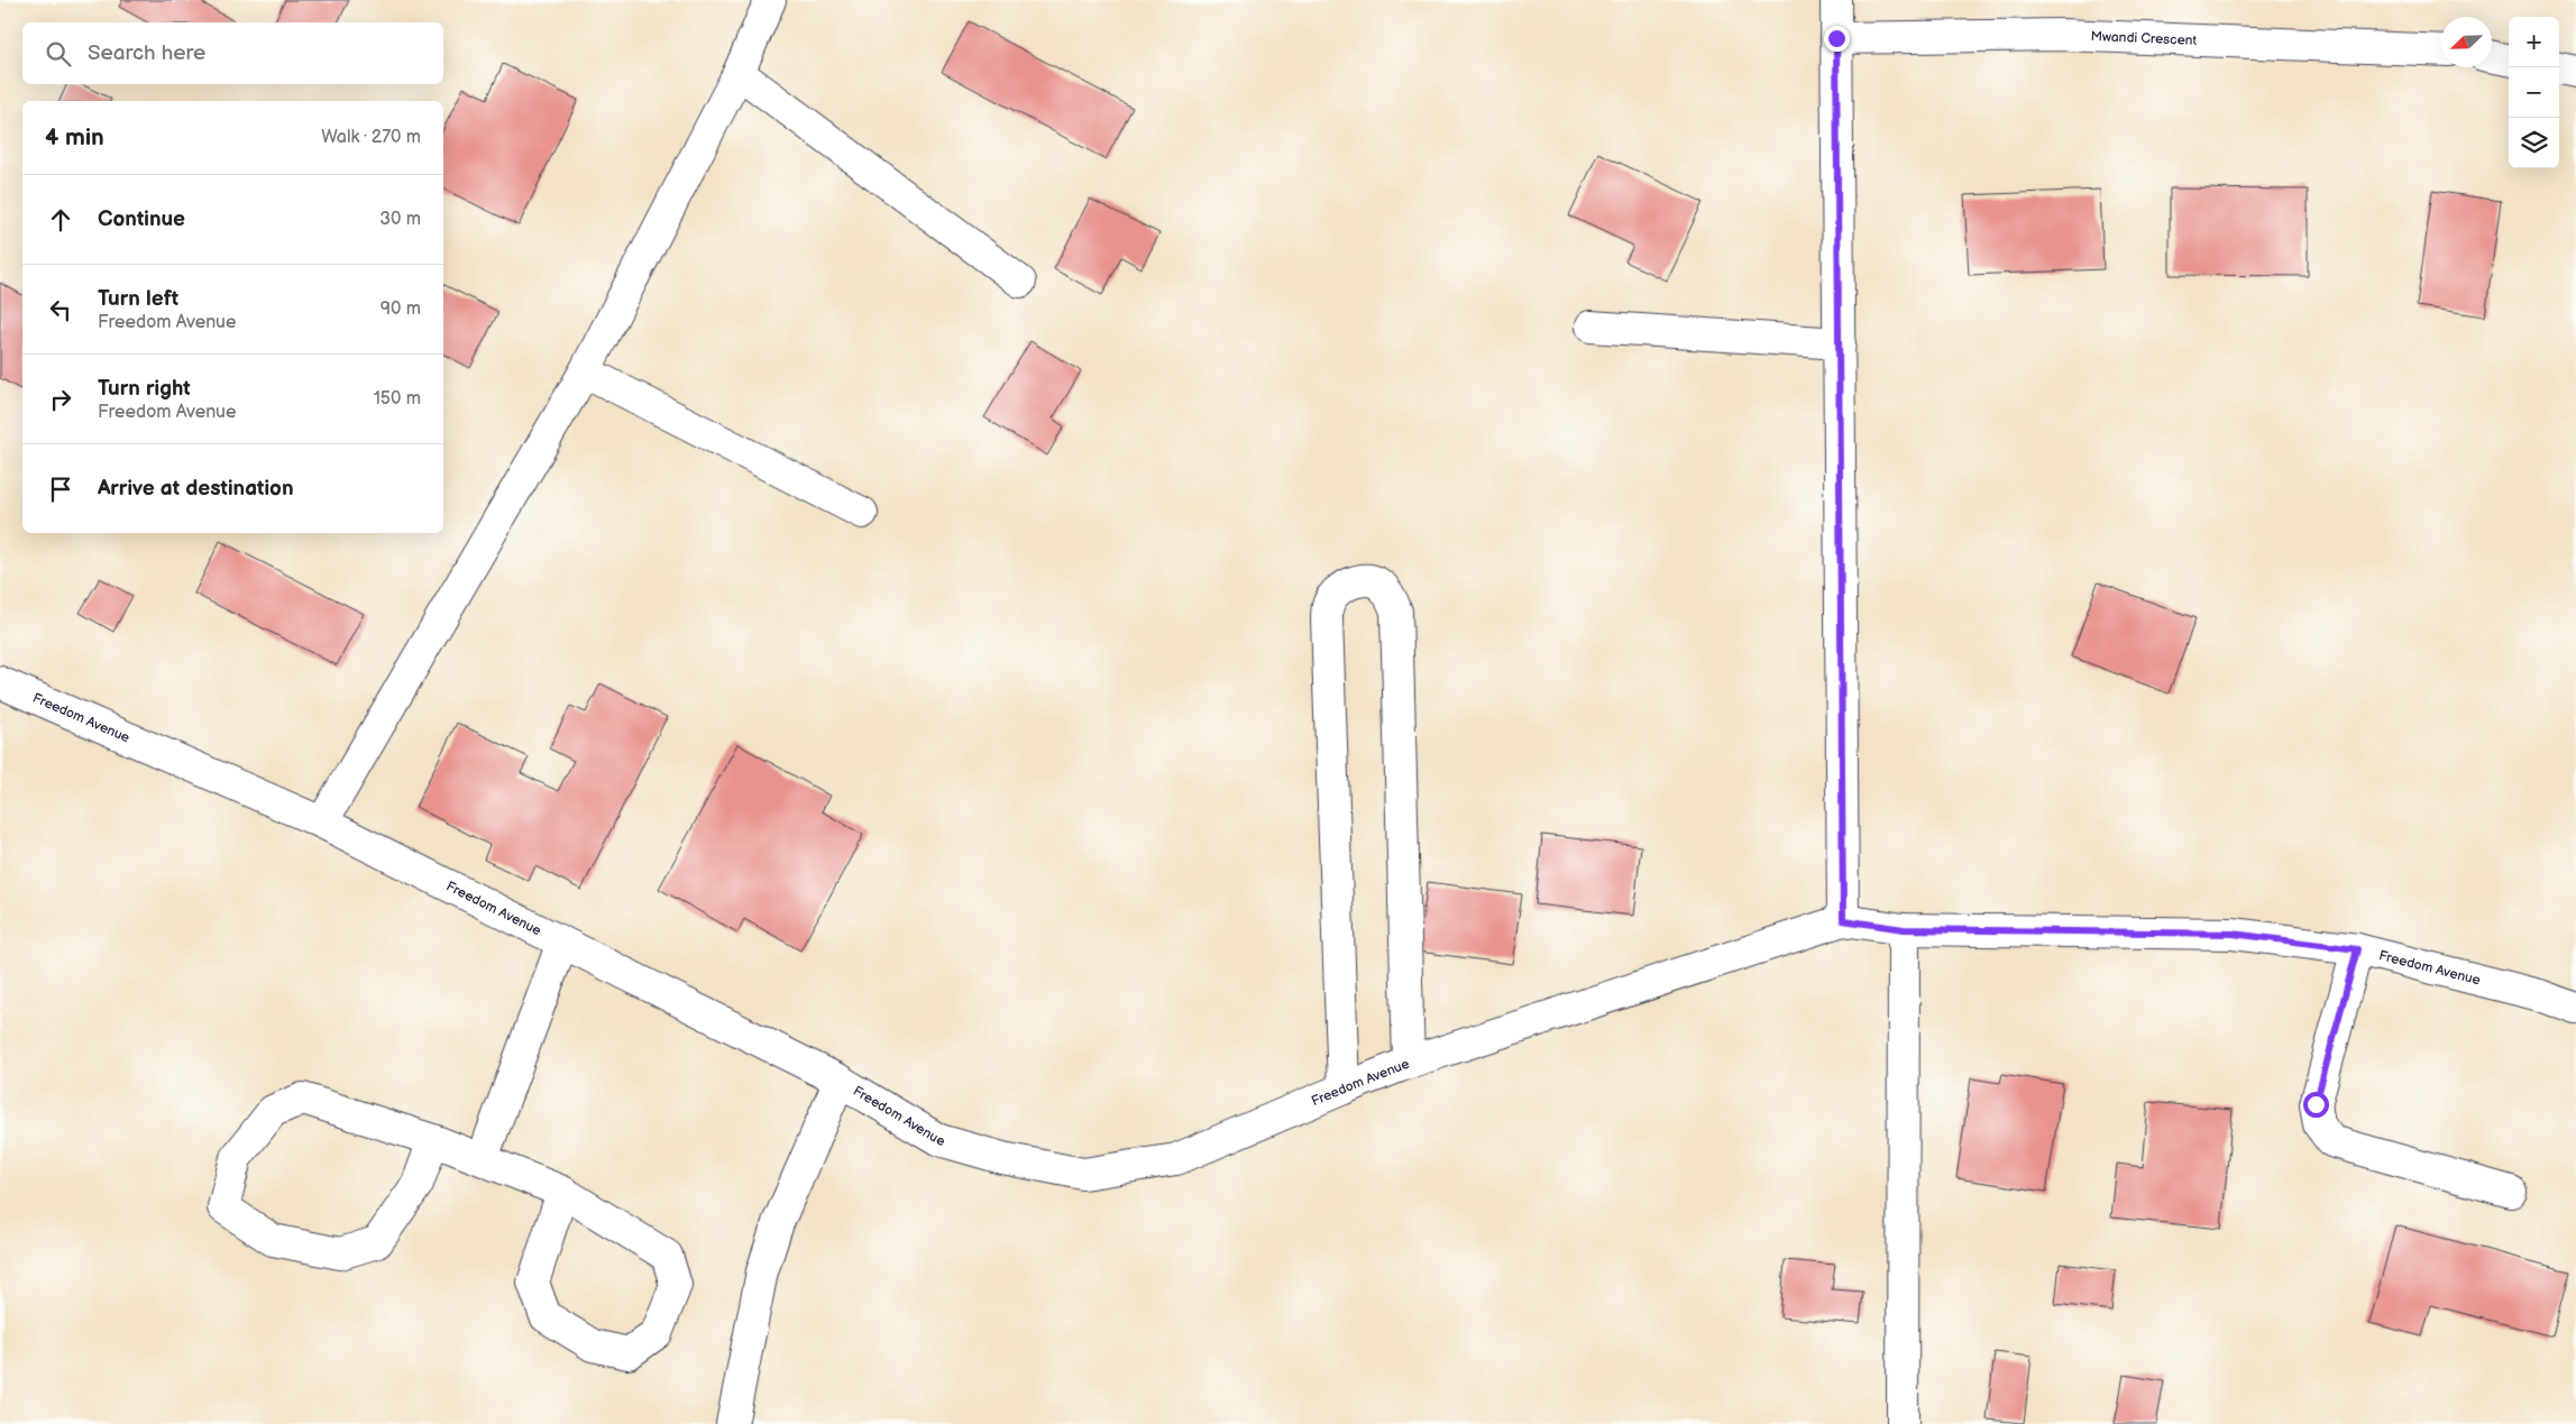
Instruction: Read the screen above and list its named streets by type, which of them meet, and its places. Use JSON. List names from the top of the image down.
{
  "streets": {
    "street": ["Mwandi Crescent", "Freedom Avenue"]
  },
  "north": "bottom left",
  "page": {
    "map_buttons": ["+", "−"],
    "search": "Search here",
    "heading": ["4 min", "Walk · 270 m"],
    "list": [
      ["Continue", "30 m"],
      ["Turn left", "Freedom Avenue", "90 m"],
      ["Turn right", "Freedom Avenue", "150 m"],
      "Arrive at destination"
    ]
  }
}
